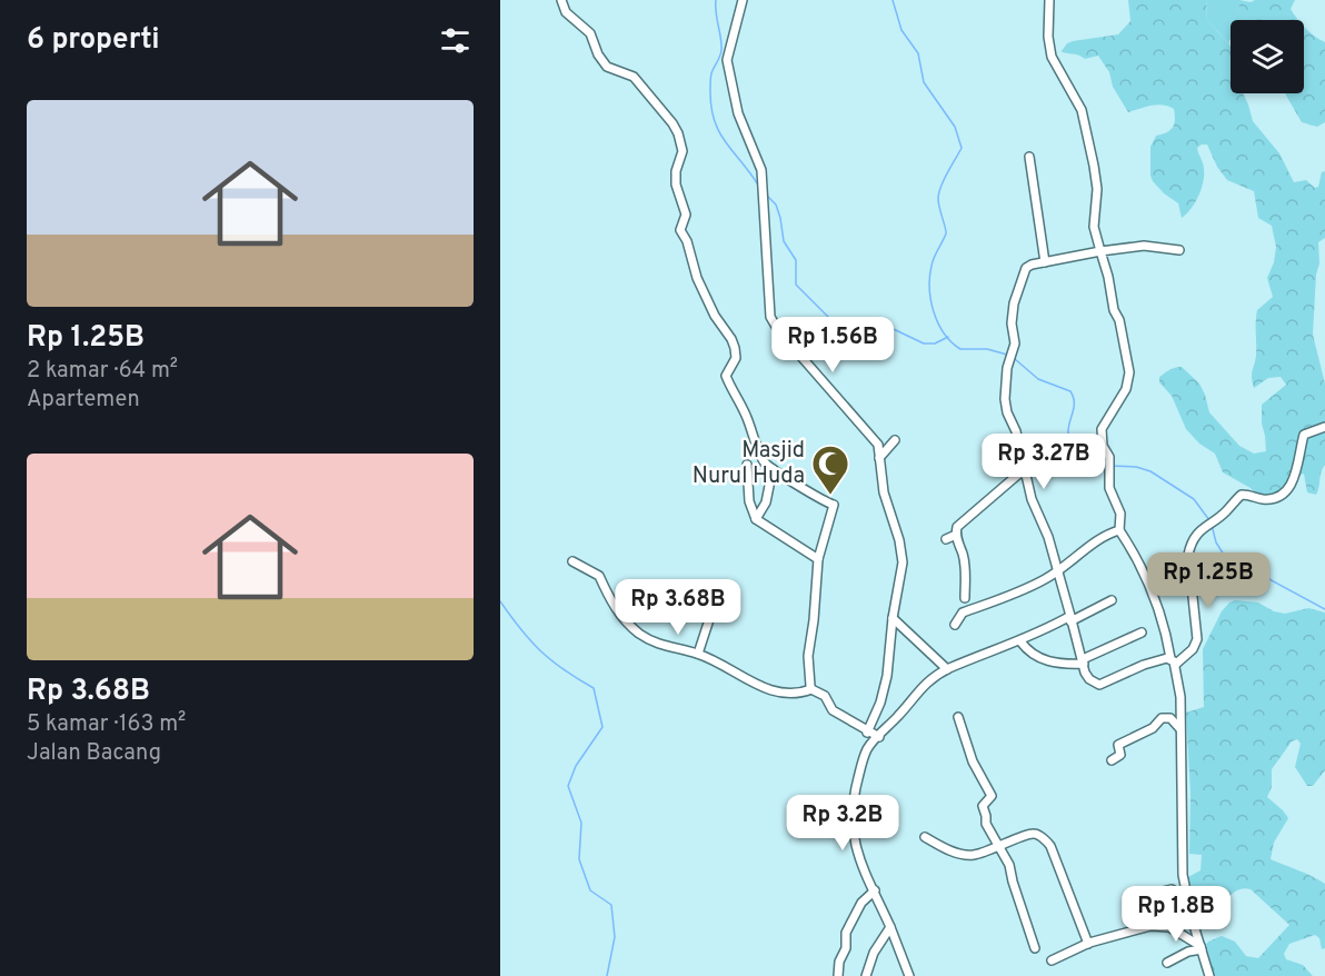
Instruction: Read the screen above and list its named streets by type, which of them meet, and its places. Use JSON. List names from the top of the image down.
{
  "places": {
    "mosque": ["Masjid Nurul Huda"]
  },
  "page": {
    "heading": "6 properti",
    "list": [
      {
        "name": "Rp 1.25B",
        "note": "2 kamar · 64 m² · Apartemen"
      },
      {
        "name": "Rp 3.68B",
        "note": "5 kamar · 163 m² · Jalan Bacang"
      }
    ],
    "price": [
      "Rp 1.56B",
      "Rp 3.27B",
      "Rp 1.25B",
      "Rp 3.68B",
      "Rp 3.2B",
      "Rp 1.8B"
    ]
  }
}
